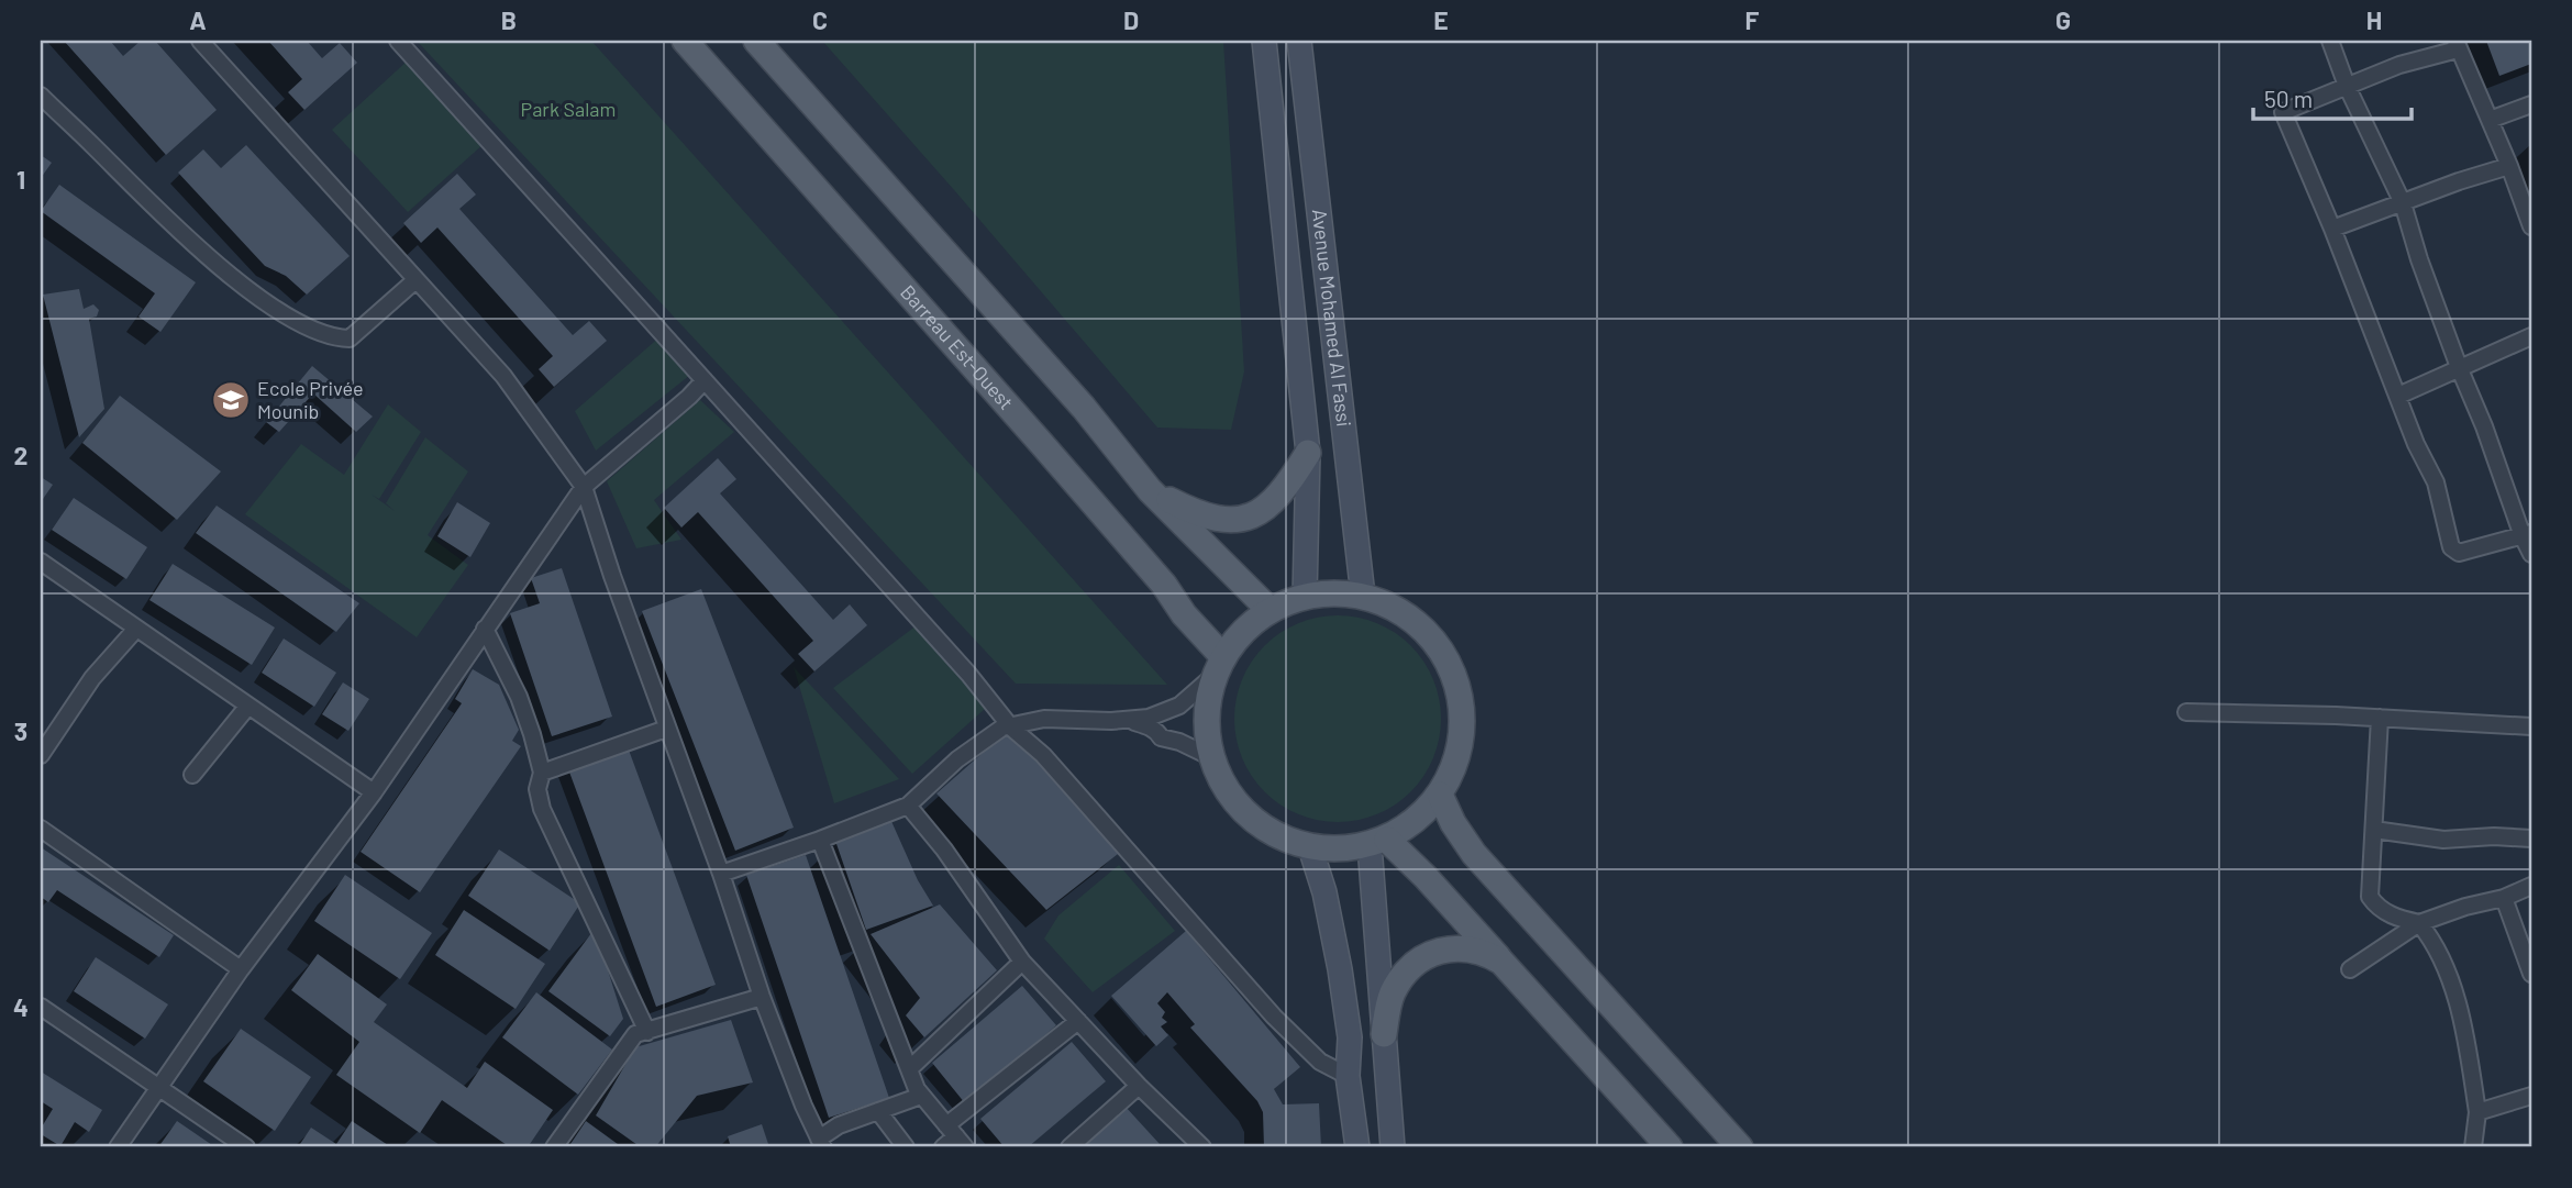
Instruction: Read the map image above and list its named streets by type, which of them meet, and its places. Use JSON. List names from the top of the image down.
{
  "streets": {
    "main road": ["Barreau Est-Ouest"],
    "street": ["Avenue Mohamed Al Fassi"]
  },
  "crossings": [
    ["Avenue Mohamed Al Fassi", "Barreau Est-Ouest"]
  ],
  "parks": ["Park Salam"],
  "places": {
    "school or university": ["Ecole Privée Mounib"]
  },
  "scale_bar": "50 m",
  "grid": {
    "columns": [
      "A",
      "B",
      "C",
      "D",
      "E",
      "F",
      "G",
      "H"
    ],
    "rows": [
      "1",
      "2",
      "3",
      "4"
    ]
  }
}
